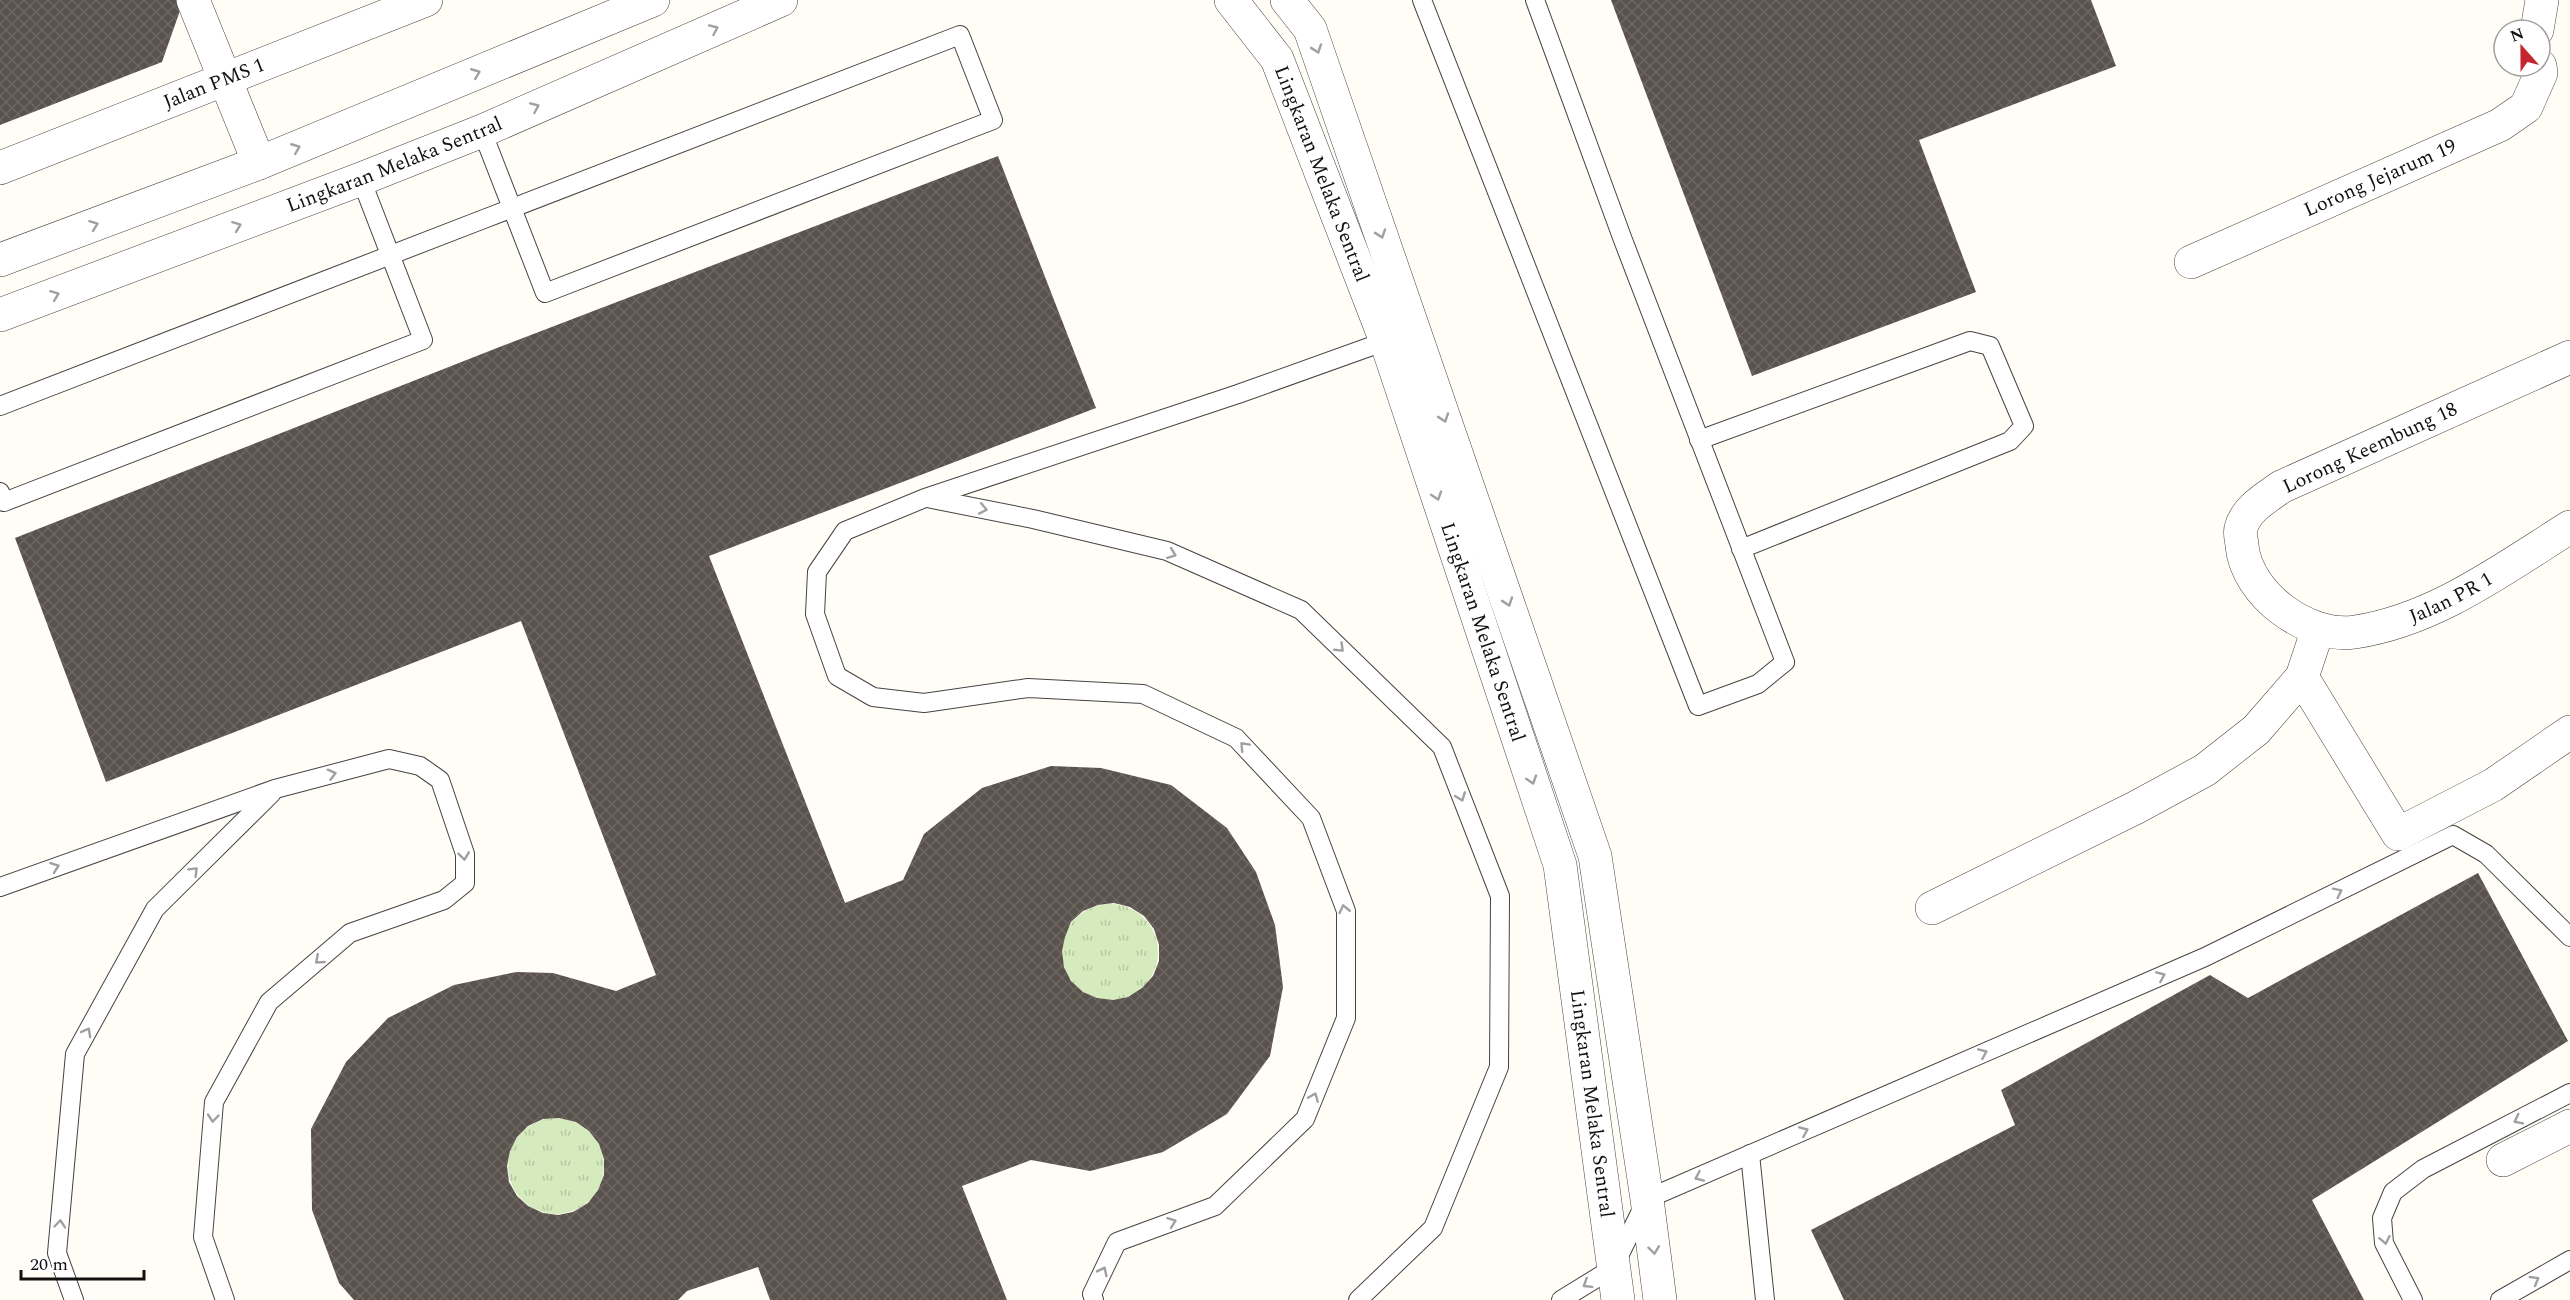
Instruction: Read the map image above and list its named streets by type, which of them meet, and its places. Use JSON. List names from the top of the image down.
{
  "streets": {
    "street": [
      "Jalan PMS 1",
      "Lingkaran Melaka Sentral",
      "Lorong Jejarum 19",
      "Lorong Keembung 18",
      "Jalan PR 1"
    ]
  },
  "crossings": [
    ["Lorong Keembung 18", "Jalan PR 1"]
  ],
  "scale_bar": "20 m",
  "north": "top"
}
